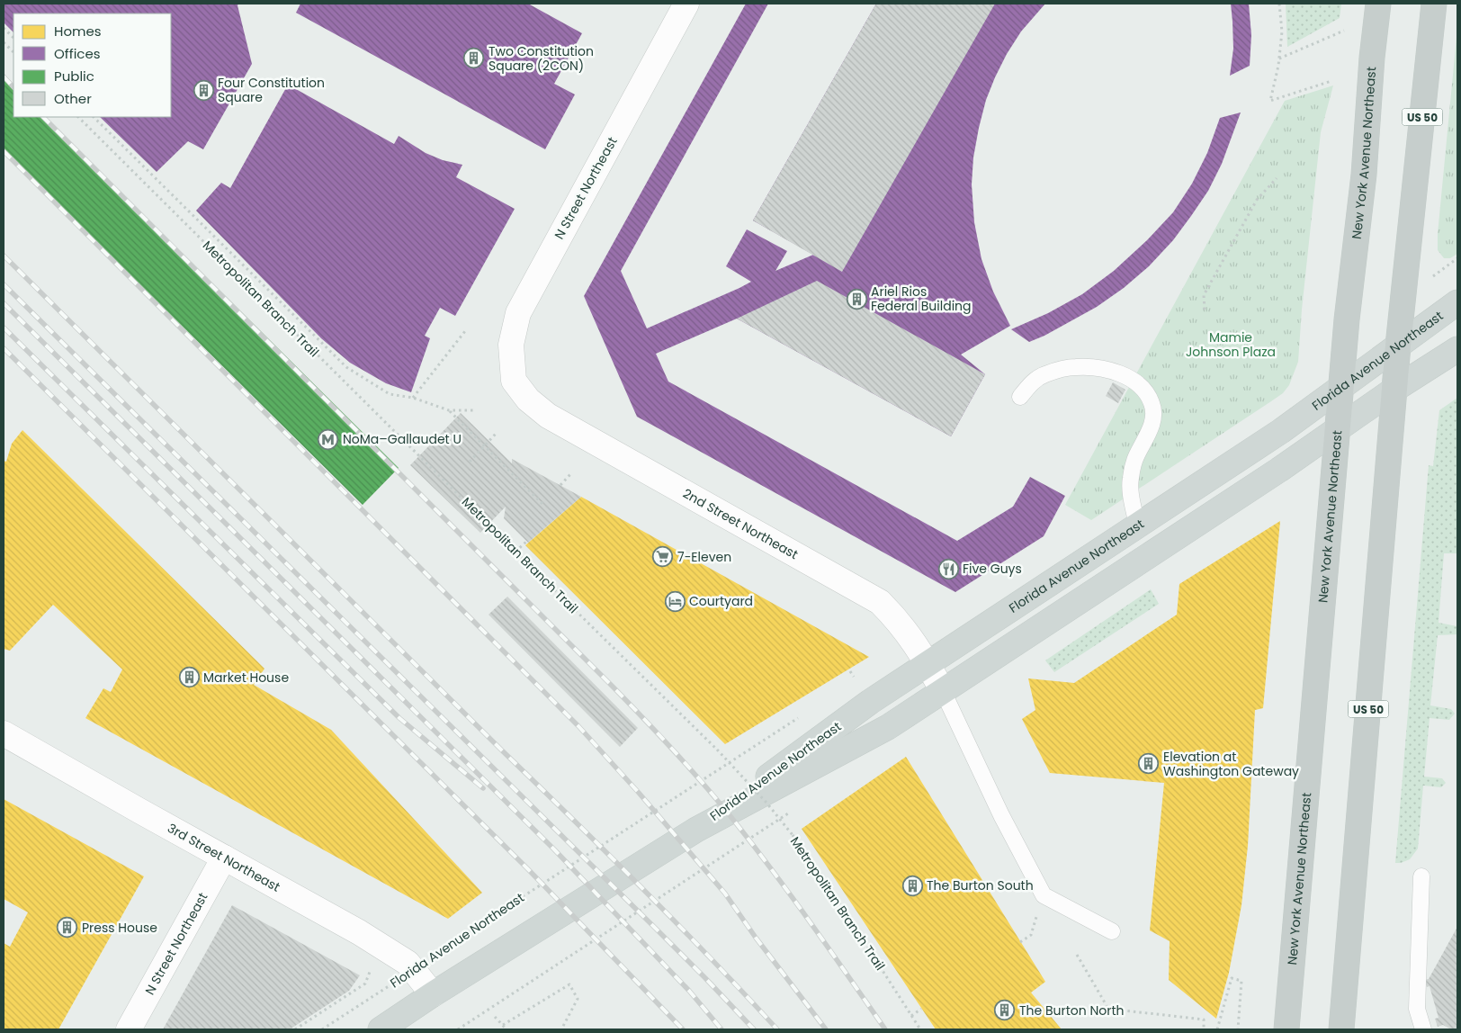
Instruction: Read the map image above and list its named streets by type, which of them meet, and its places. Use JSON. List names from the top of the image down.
{
  "streets": {
    "highway": ["US 50", "New York Avenue Northeast"],
    "main road": ["Florida Avenue Northeast"],
    "street": ["N Street Northeast", "2nd Street Northeast", "3rd Street Northeast"],
    "path": ["Metropolitan Branch Trail"]
  },
  "crossings": [
    ["US 50", "Florida Avenue Northeast"],
    ["New York Avenue Northeast", "Florida Avenue Northeast"],
    ["N Street Northeast", "2nd Street Northeast"],
    ["N Street Northeast", "3rd Street Northeast"],
    ["Florida Avenue Northeast", "2nd Street Northeast"],
    ["Florida Avenue Northeast", "3rd Street Northeast"]
  ],
  "parks": ["Mamie Johnson Plaza"],
  "places": {
    "building": [
      "Two Constitution Square (2CON)",
      "Four Constitution Square",
      "Ariel Rios Federal Building",
      "Market House",
      "Elevation at Washington Gateway",
      "The Burton South",
      "Press House",
      "The Burton North"
    ],
    "metro station": ["NoMa–Gallaudet U"],
    "supermarket": ["7-Eleven"],
    "restaurant": ["Five Guys"],
    "hotel": ["Courtyard"]
  },
  "legend": [
    "Homes",
    "Offices",
    "Public",
    "Other"
  ]
}
